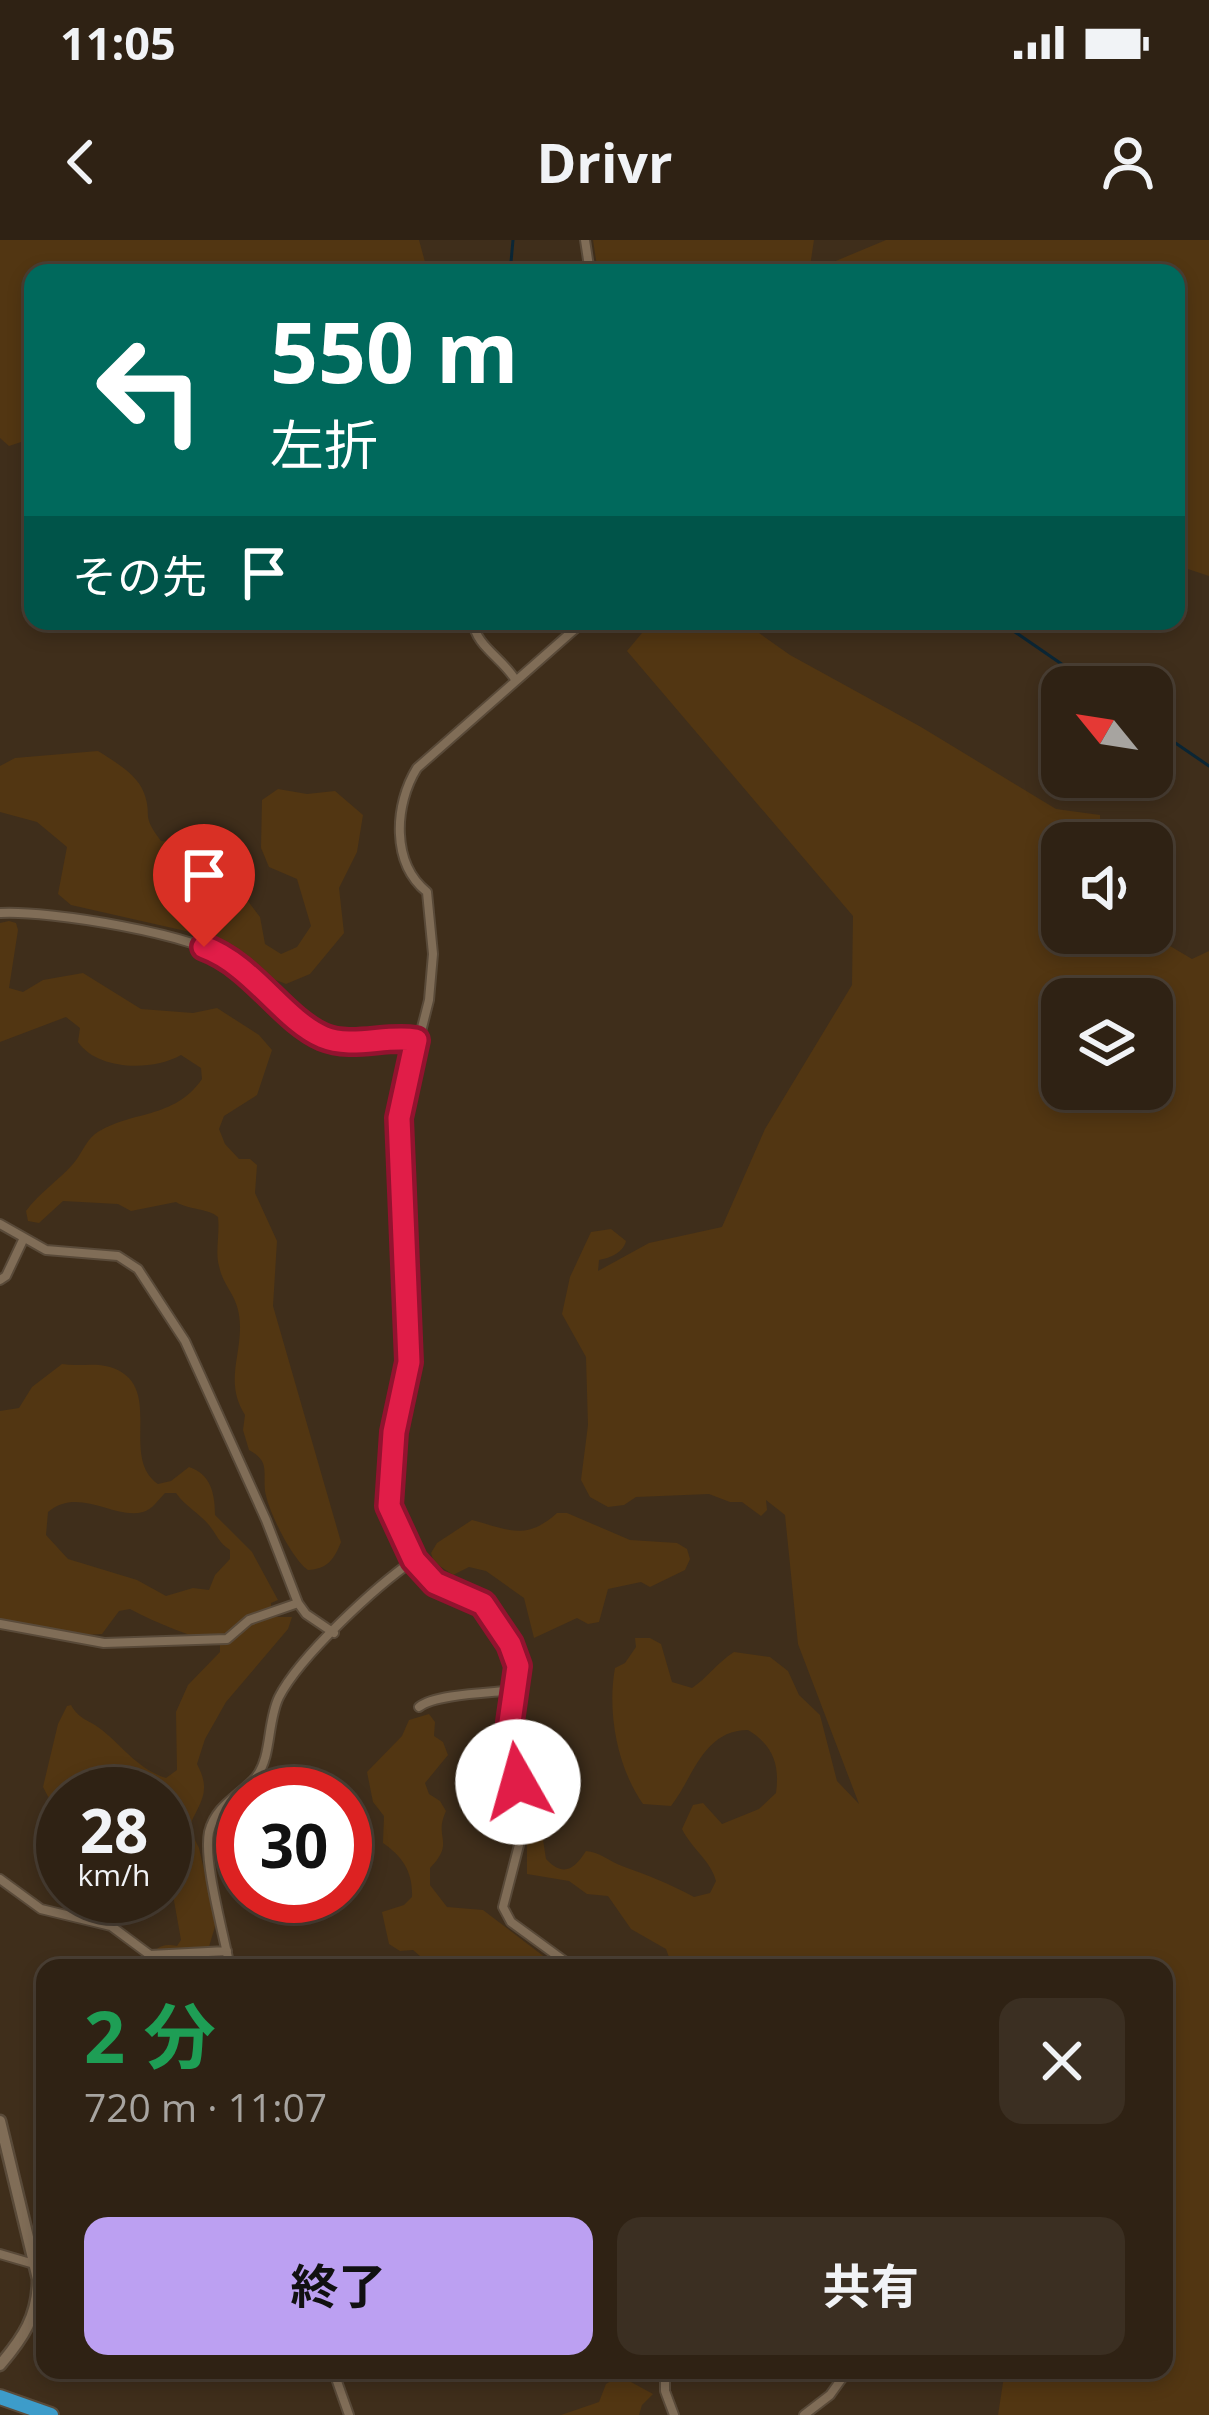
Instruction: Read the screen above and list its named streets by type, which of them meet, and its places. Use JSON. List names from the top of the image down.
{
  "north": "top left",
  "page": {
    "status": "11:05",
    "header": "Drivr",
    "turn": ["550 m", "左折"],
    "then": "その先",
    "speed": "28 km/h",
    "limit": "30",
    "heading": ["2 分", "720 m · 11:07"],
    "buttons": ["終了", "共有"]
  }
}
